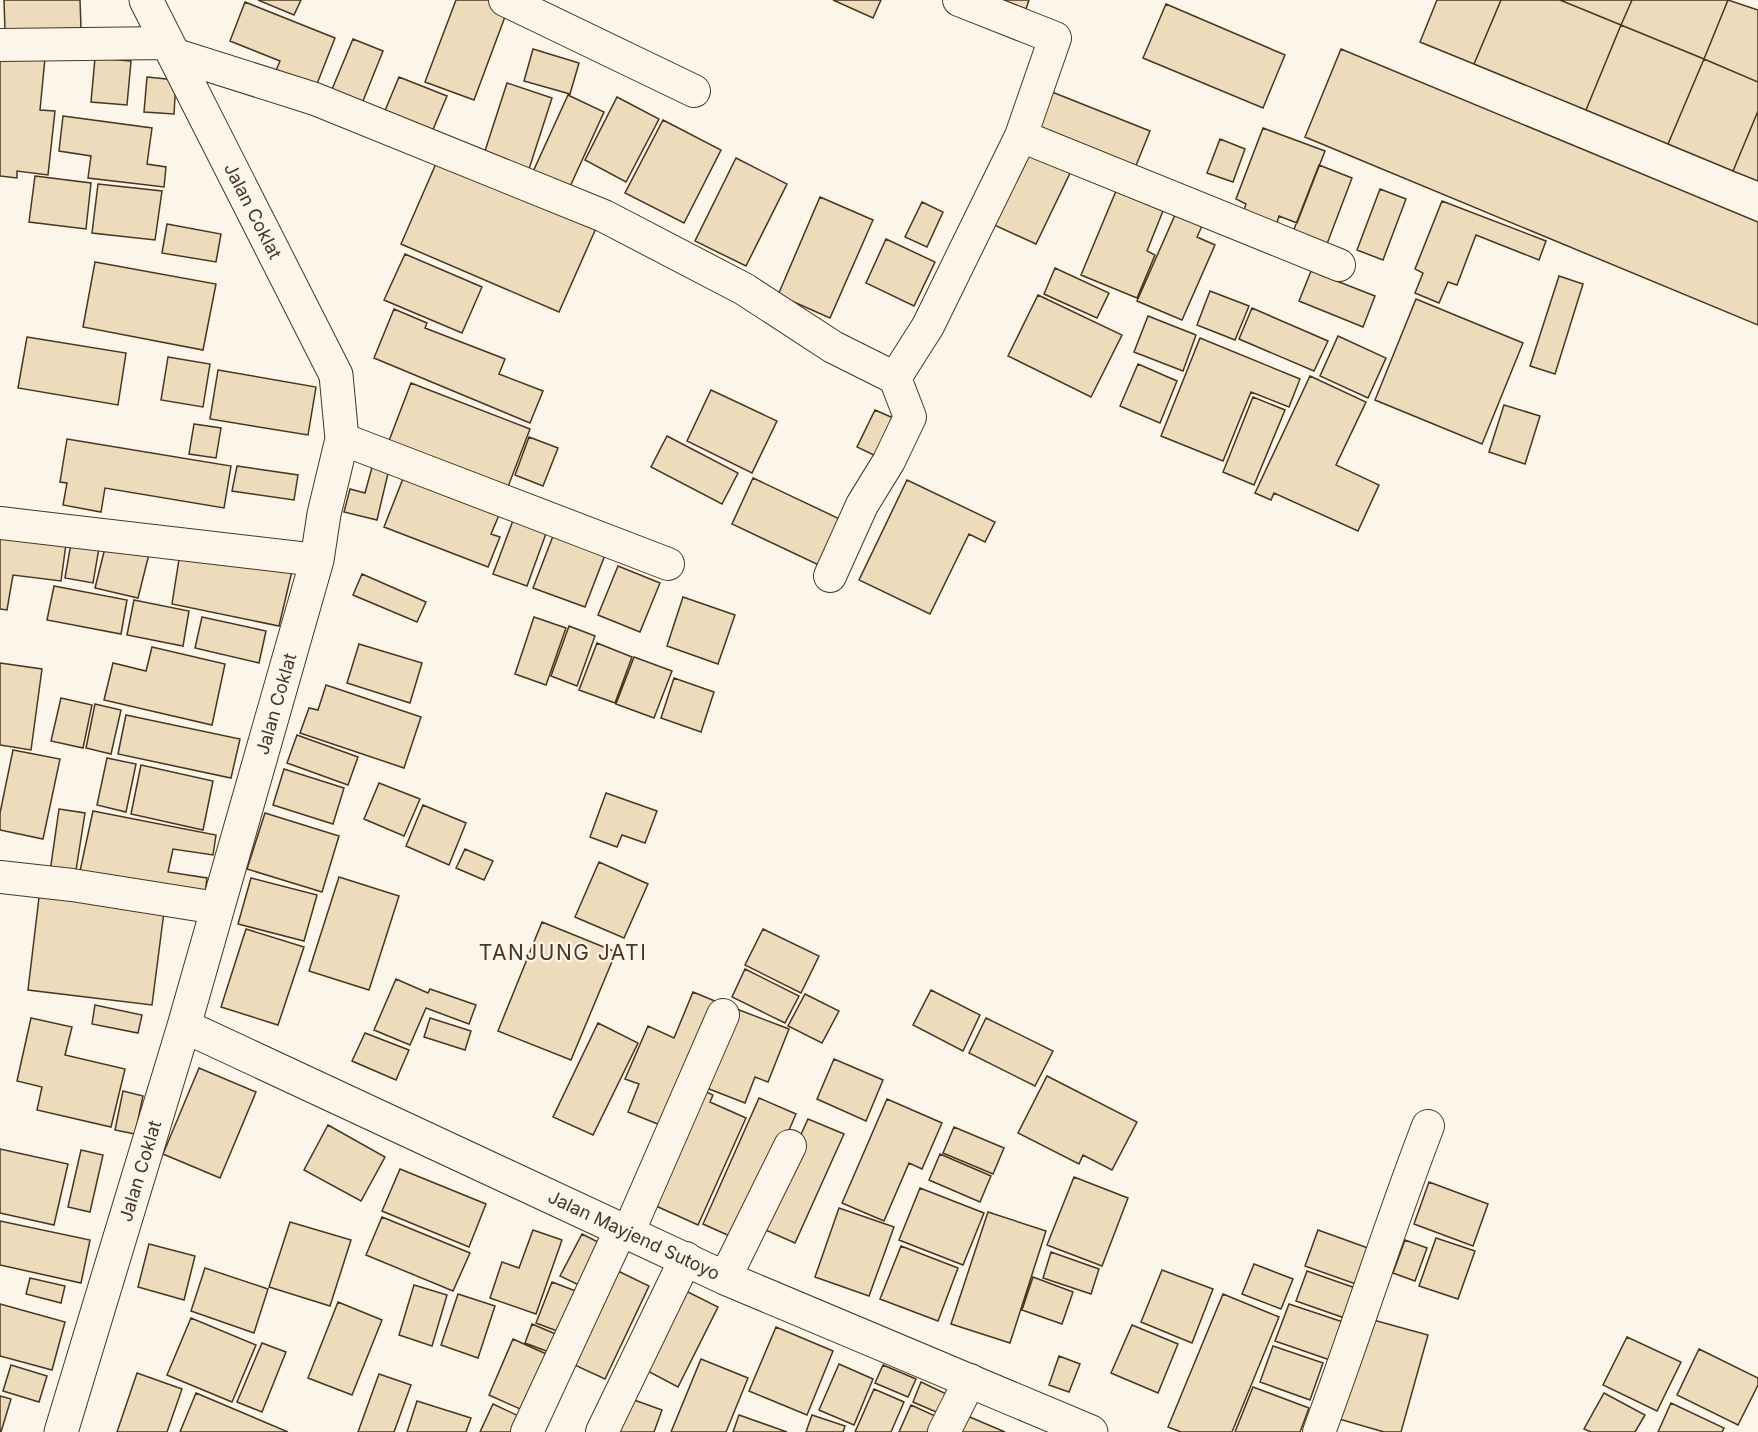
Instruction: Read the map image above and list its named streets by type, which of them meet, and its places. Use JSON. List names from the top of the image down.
{
  "streets": {
    "street": ["Jalan Coklat", "Jalan Mayjend Sutoyo"]
  },
  "crossings": [
    ["Jalan Coklat", "Jalan Mayjend Sutoyo"]
  ],
  "districts": ["TANJUNG JATI"]
}
